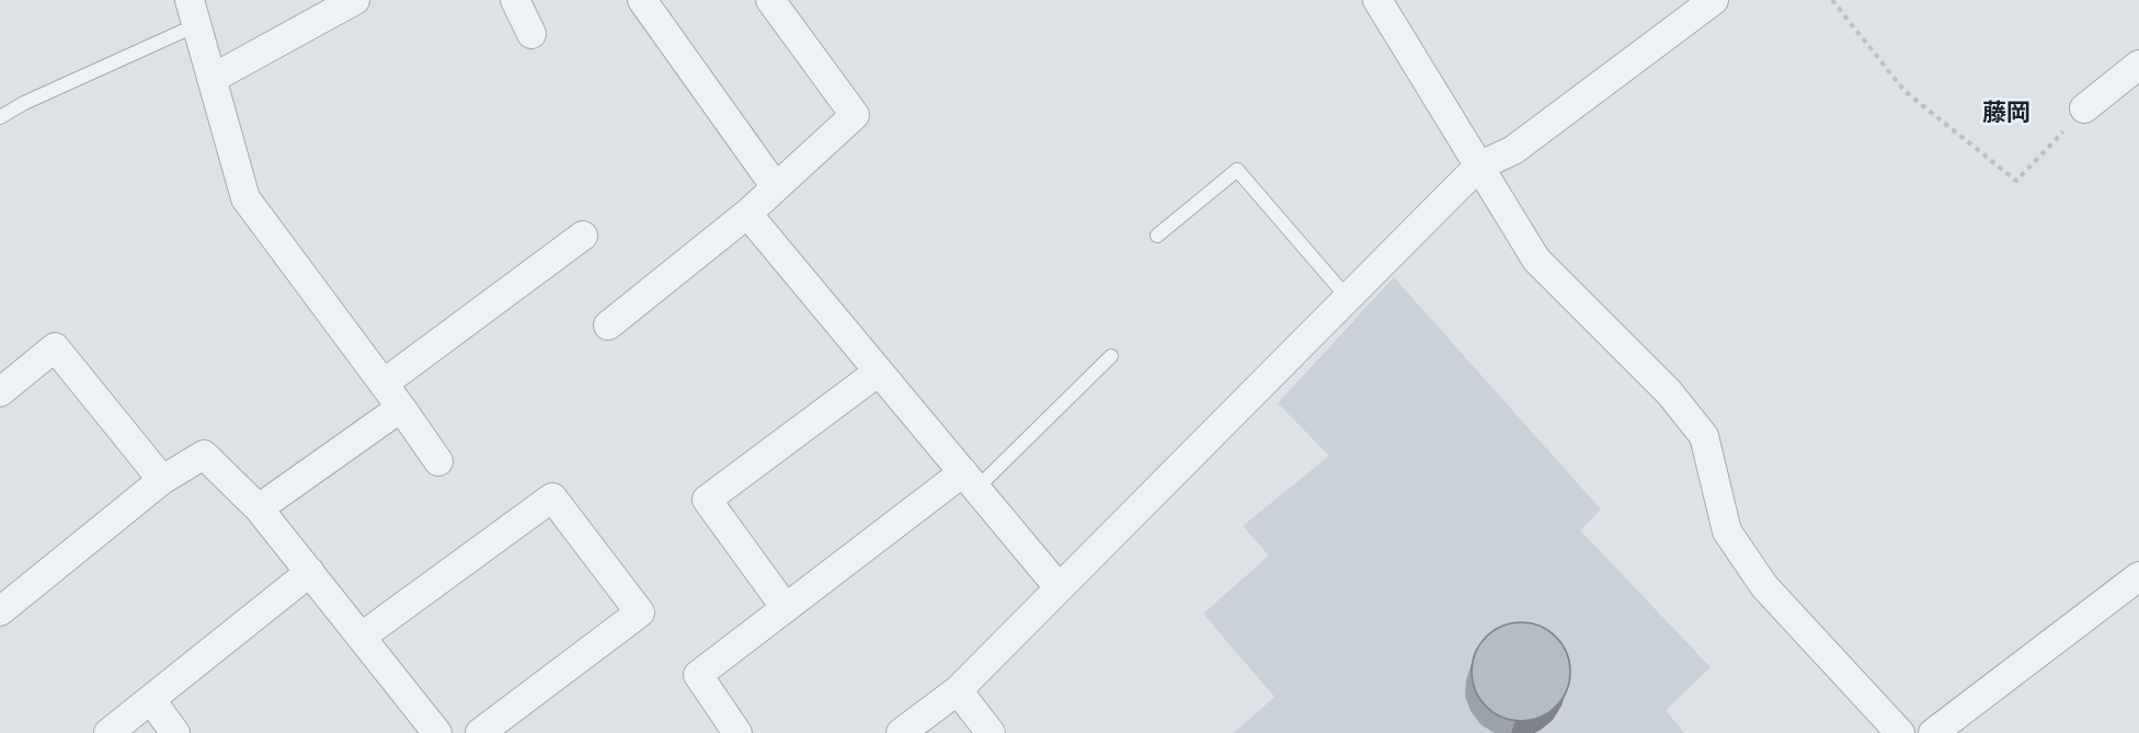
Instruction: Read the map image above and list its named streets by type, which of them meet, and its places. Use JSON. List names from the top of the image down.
{
  "districts": ["藤岡"]
}
